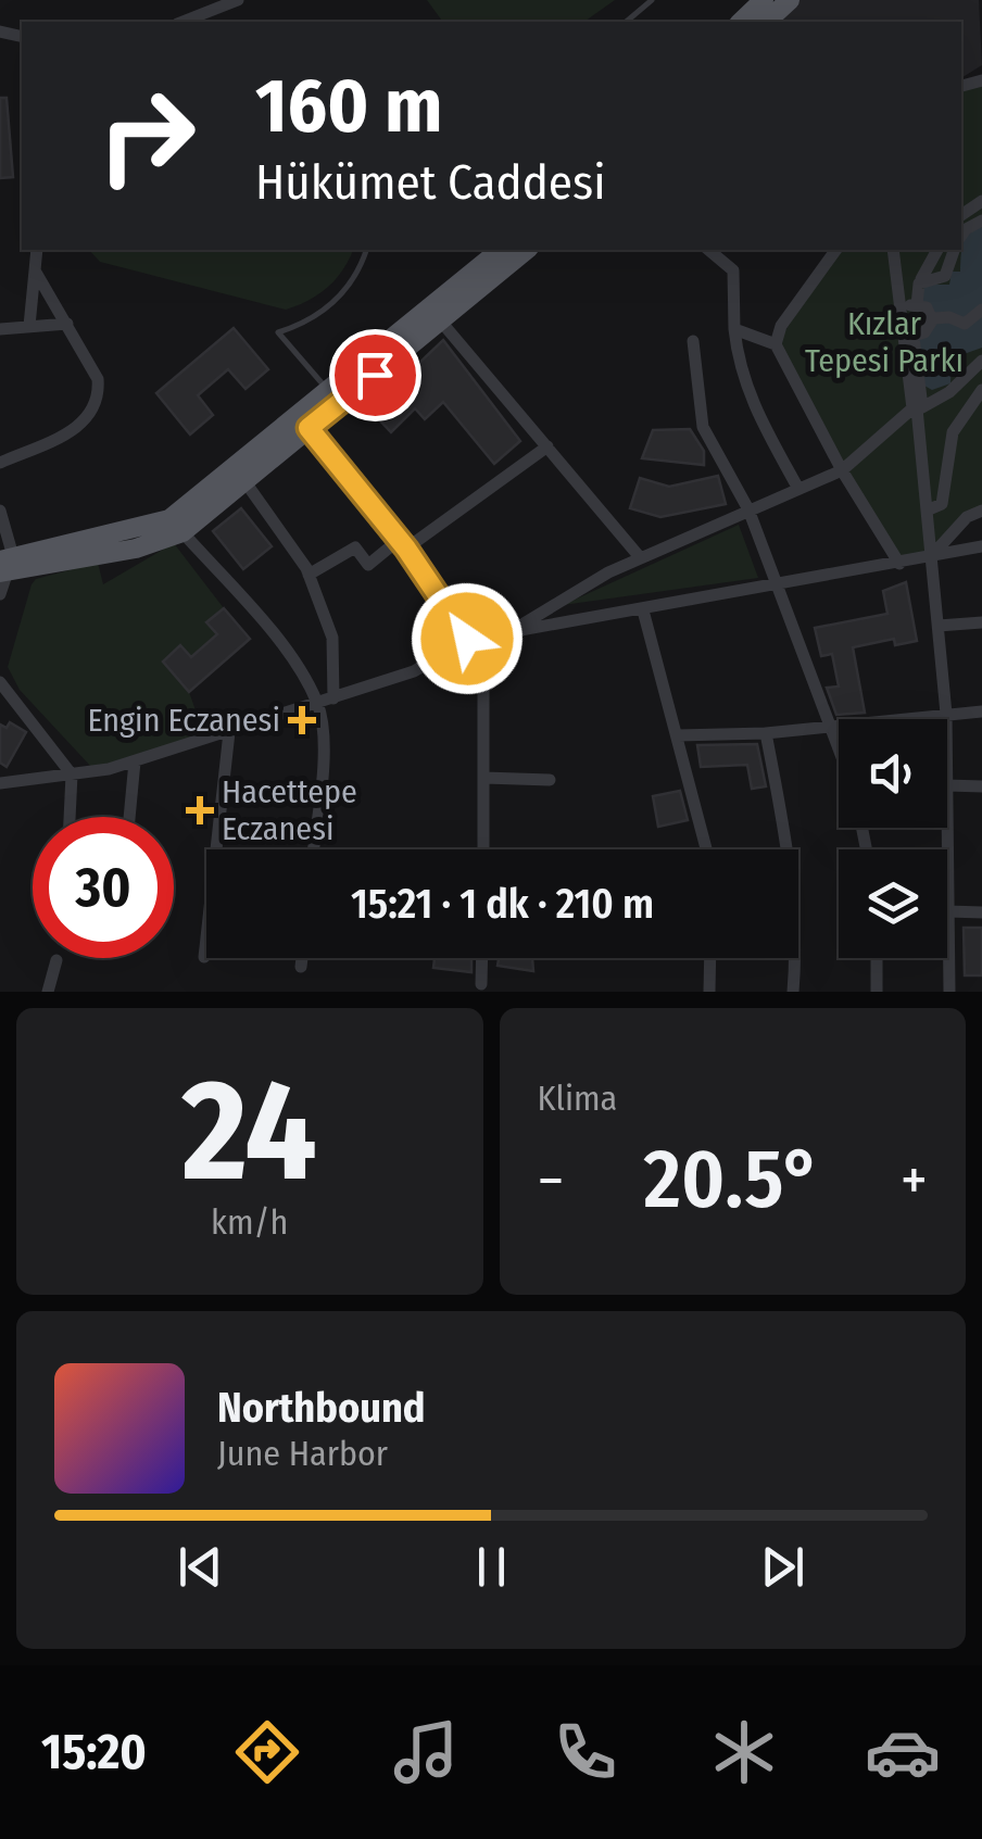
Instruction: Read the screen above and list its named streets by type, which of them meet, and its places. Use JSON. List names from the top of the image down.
{
  "parks": ["Kızlar Tepesi Parkı"],
  "places": {
    "health": ["Engin Eczanesi", "Hacettepe Eczanesi"]
  },
  "page": {
    "turn": ["160 m", "Hükümet Caddesi"],
    "limit": "30",
    "trip": "15:21 · 1 dk · 210 m",
    "tile": [
      ["24", "km/h"],
      "Klima"
    ],
    "heat": ["−", "20.5°", "+"],
    "song": ["Northbound", "June Harbor"],
    "tabs": "15:20"
  }
}
